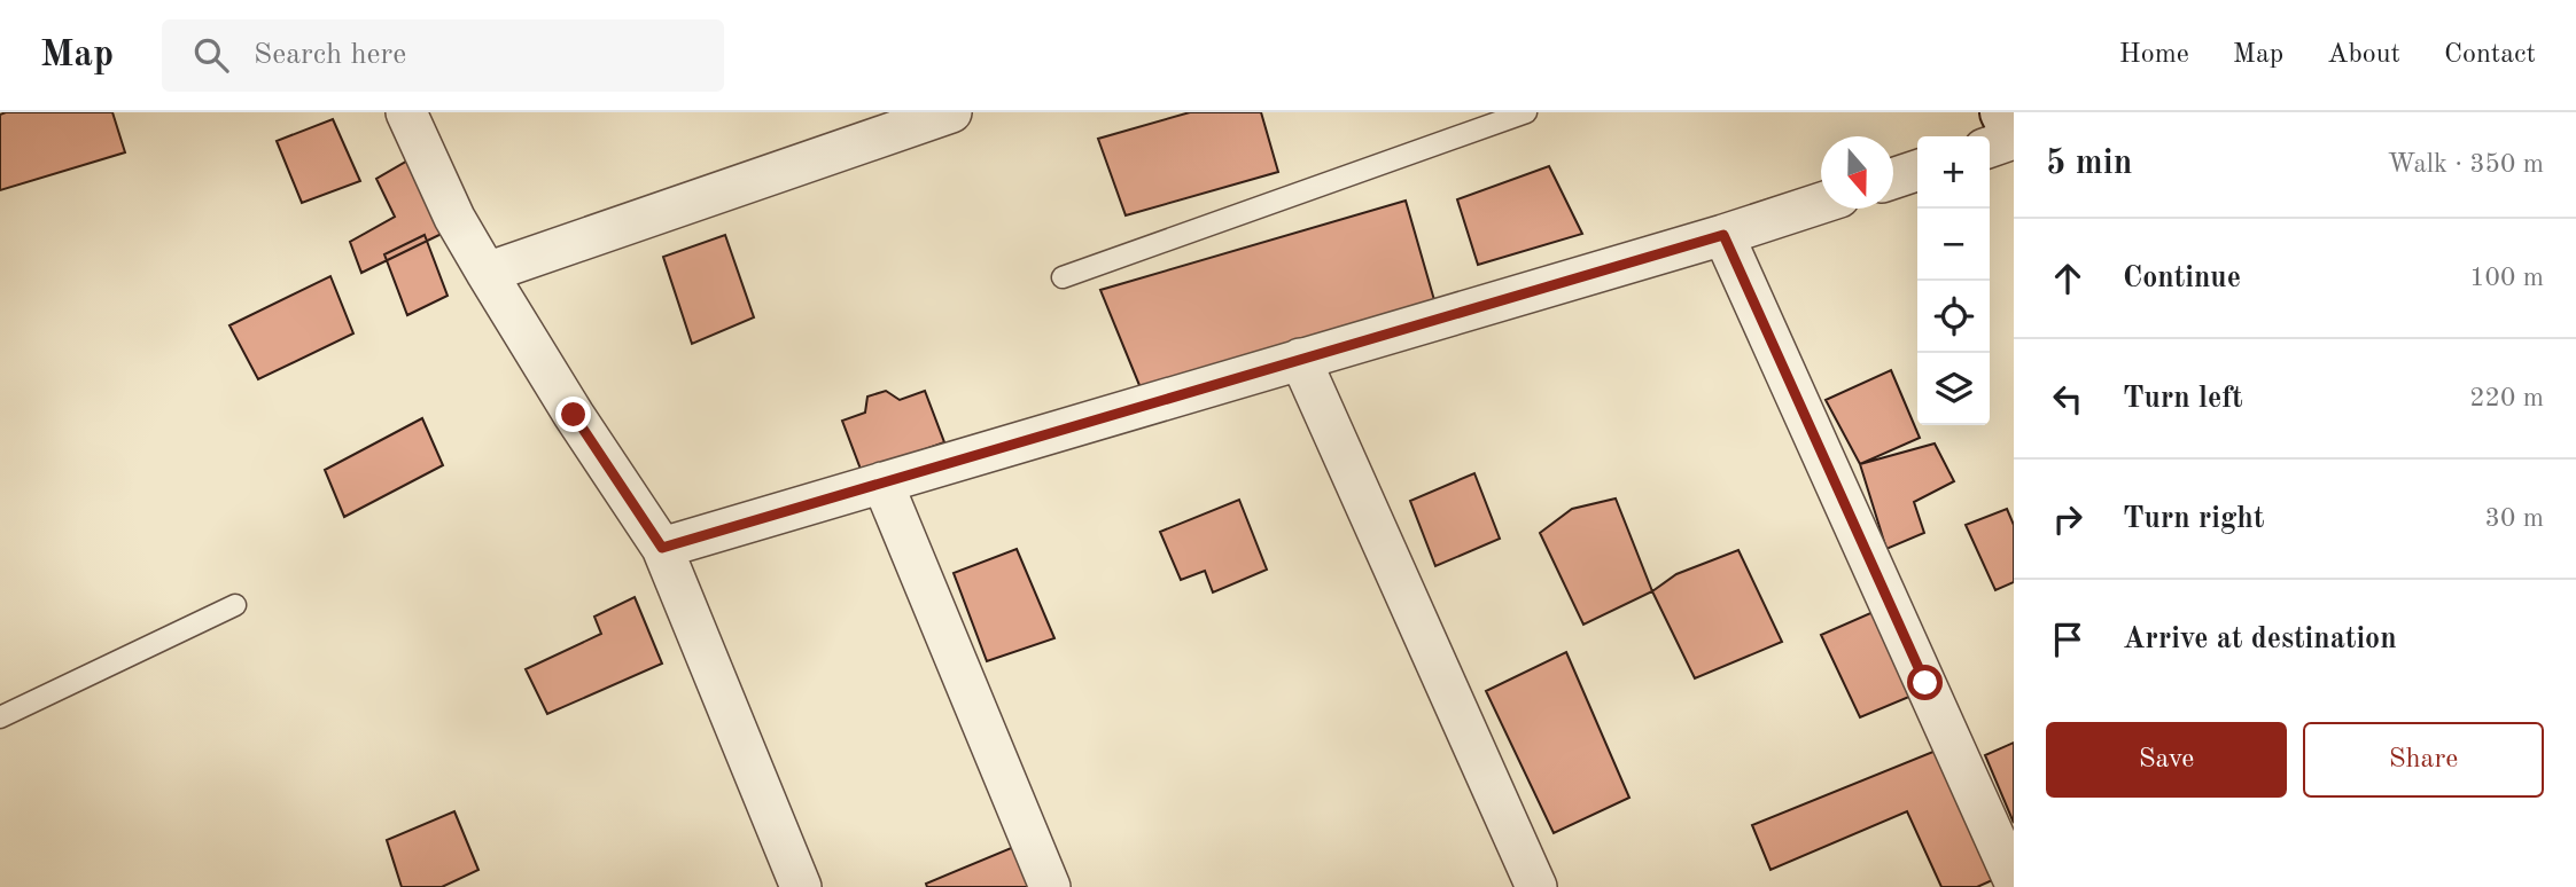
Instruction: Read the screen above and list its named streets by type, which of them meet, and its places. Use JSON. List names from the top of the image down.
{
  "north": "bottom",
  "page": {
    "header": "Map",
    "search": "Search here",
    "nav": [
      "Home",
      "Map",
      "About",
      "Contact"
    ],
    "heading": ["5 min", "Walk · 350 m"],
    "map_buttons": ["+", "−"],
    "list": [
      ["Continue", "100 m"],
      ["Turn left", "220 m"],
      ["Turn right", "30 m"],
      "Arrive at destination"
    ],
    "buttons": ["Save", "Share"]
  }
}
